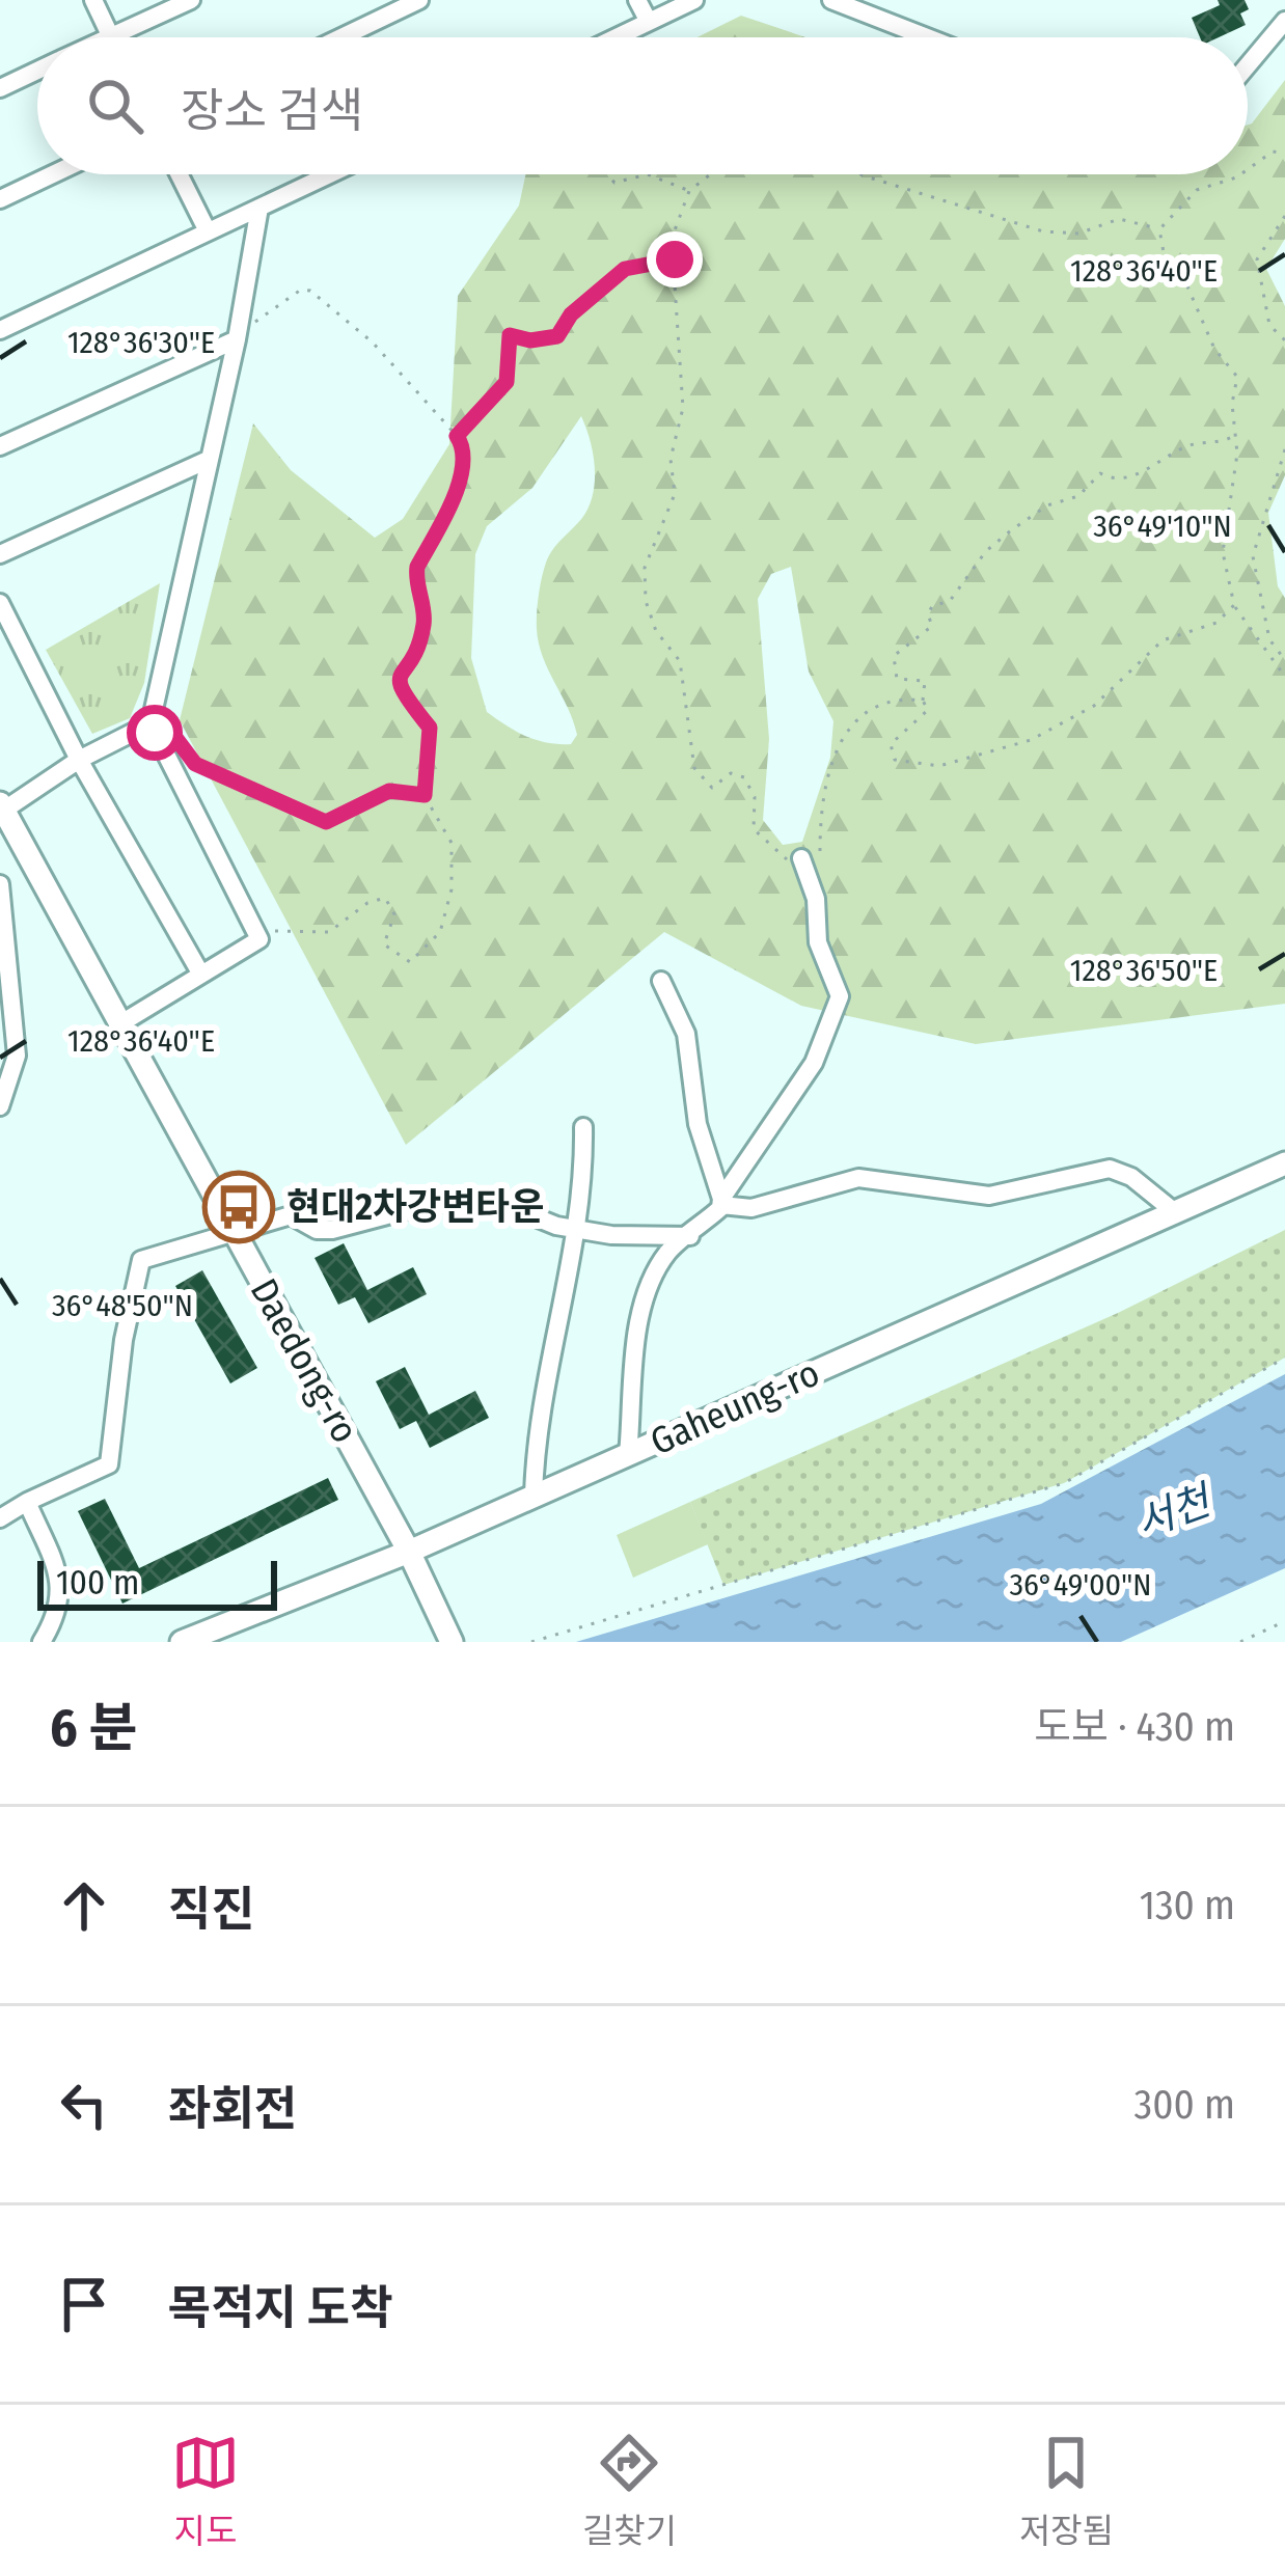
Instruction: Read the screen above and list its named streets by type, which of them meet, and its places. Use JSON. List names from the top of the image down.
{
  "streets": {
    "main road": ["Daedong-ro", "Gaheung-ro"]
  },
  "crossings": [
    ["Daedong-ro", "Gaheung-ro"]
  ],
  "water": ["서천"],
  "places": {
    "bus stop": ["현대2차강변타운"]
  },
  "scale_bar": "100 m",
  "page": {
    "search": "장소 검색",
    "scale": "100 m",
    "heading": ["6 분", "도보 · 430 m"],
    "list": [
      ["직진", "130 m"],
      ["좌회전", "300 m"],
      "목적지 도착"
    ],
    "nav": ["지도", "길찾기", "저장됨"]
  },
  "coordinates": [
    "128°36'40\"E",
    "128°36'30\"E",
    "36°49'10\"N",
    "128°36'50\"E",
    "36°48'50\"N",
    "36°49'00\"N"
  ]
}
